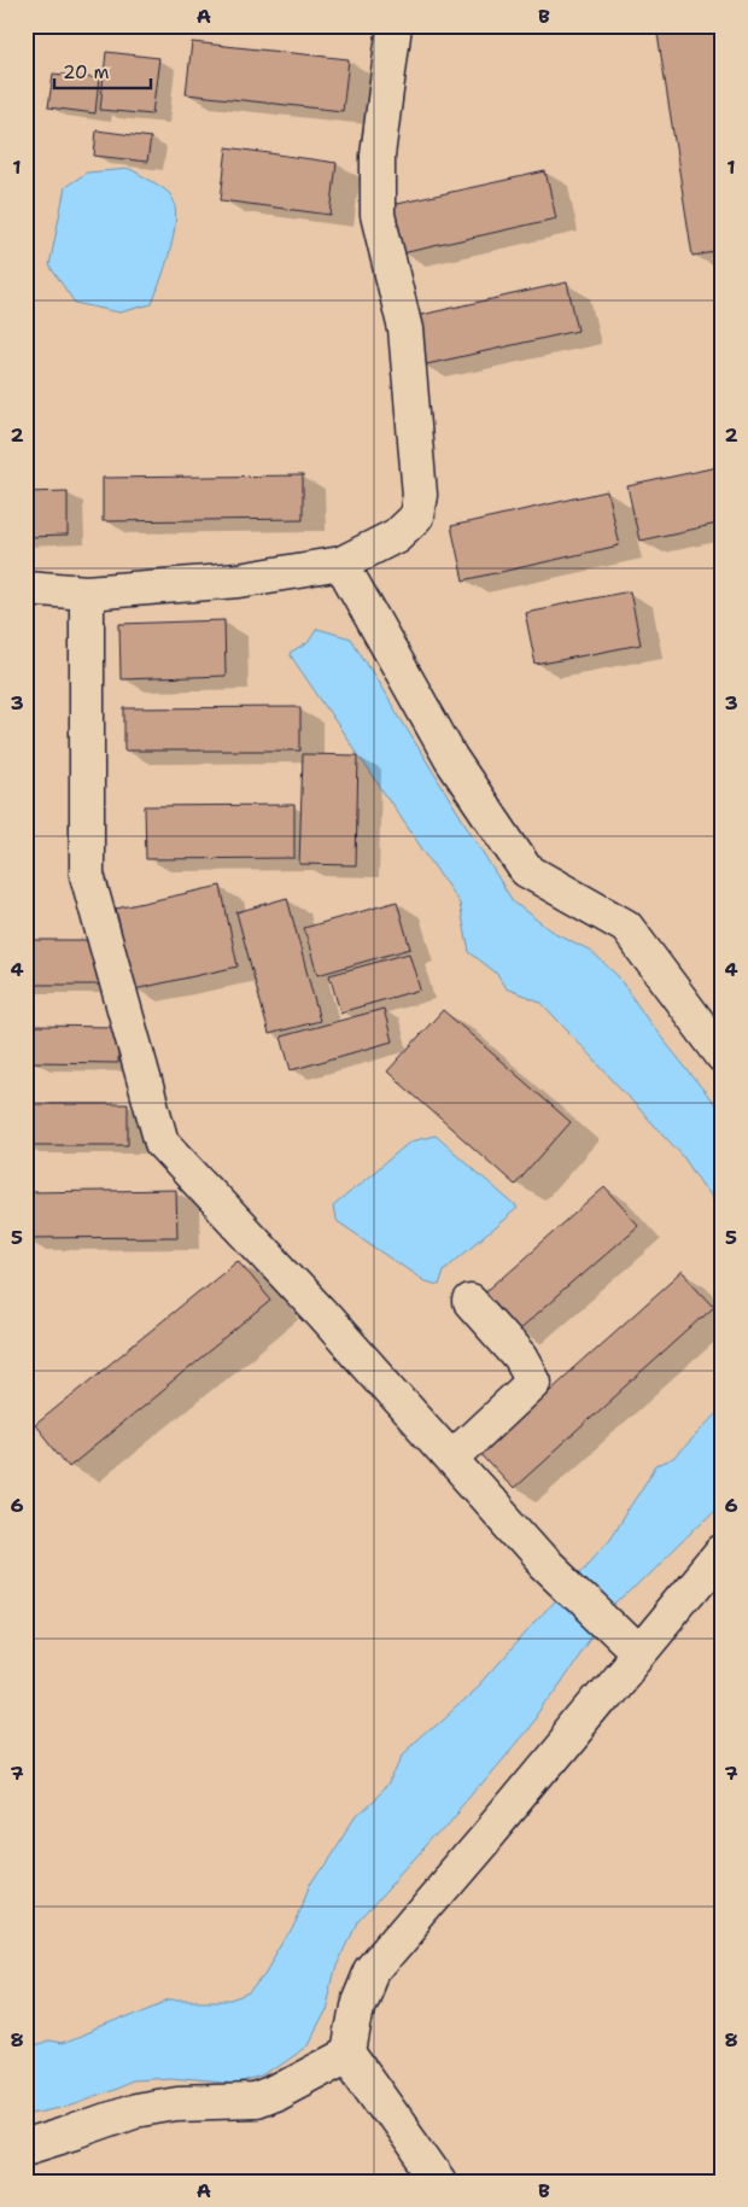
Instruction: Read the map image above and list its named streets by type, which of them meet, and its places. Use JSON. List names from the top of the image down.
{
  "scale_bar": "20 m",
  "grid": {
    "columns": ["A", "B"],
    "rows": [
      "1",
      "2",
      "3",
      "4",
      "5",
      "6",
      "7",
      "8"
    ]
  }
}
